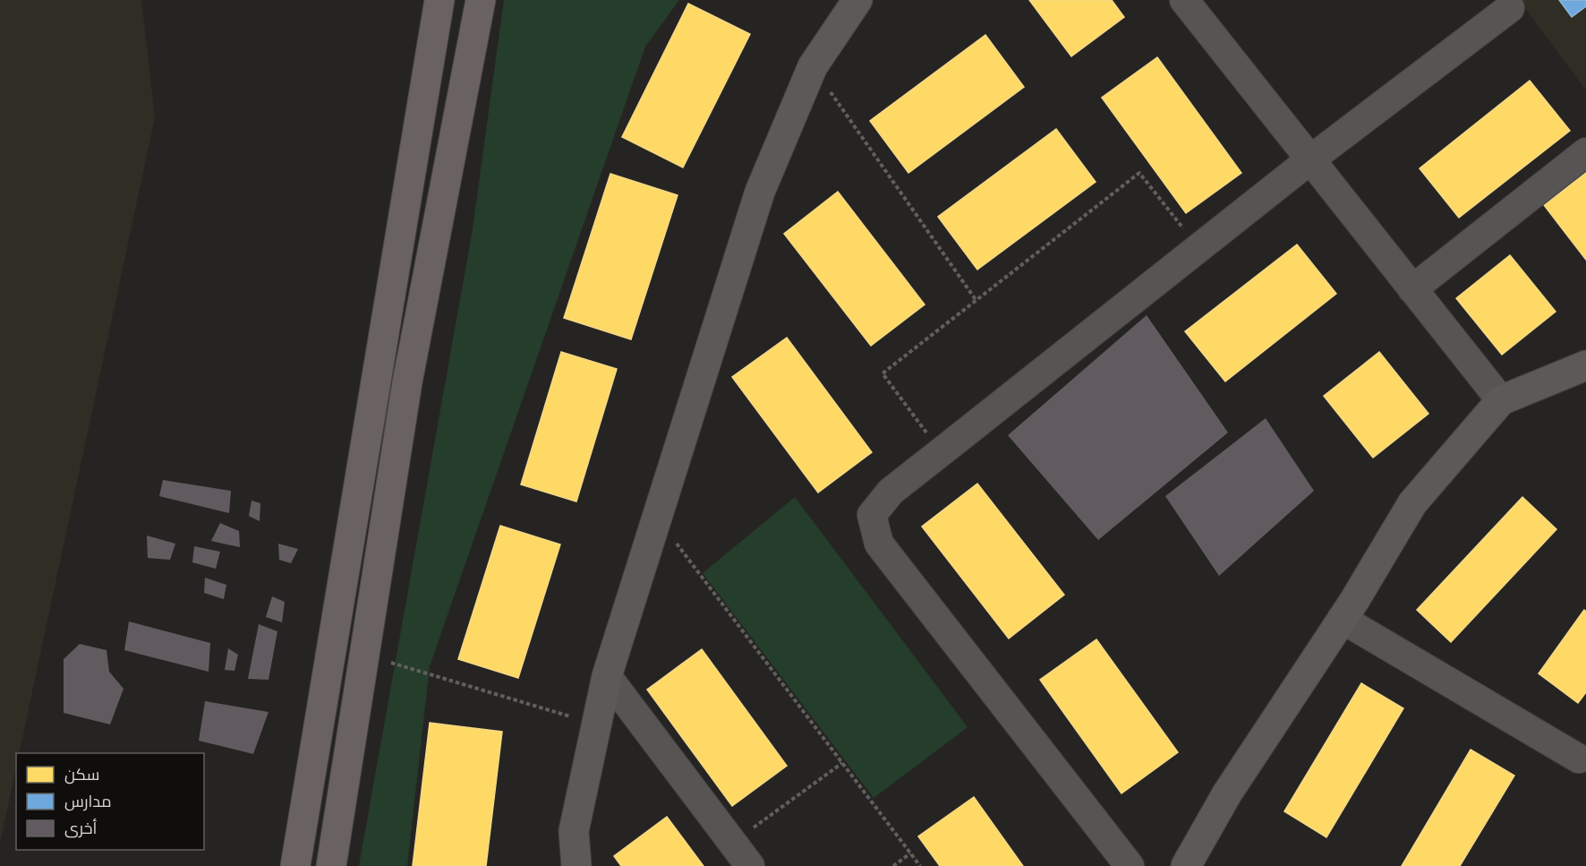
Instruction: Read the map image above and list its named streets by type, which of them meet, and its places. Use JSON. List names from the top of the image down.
{
  "legend": ["سكن", "مدارس", "أخرى"]
}
